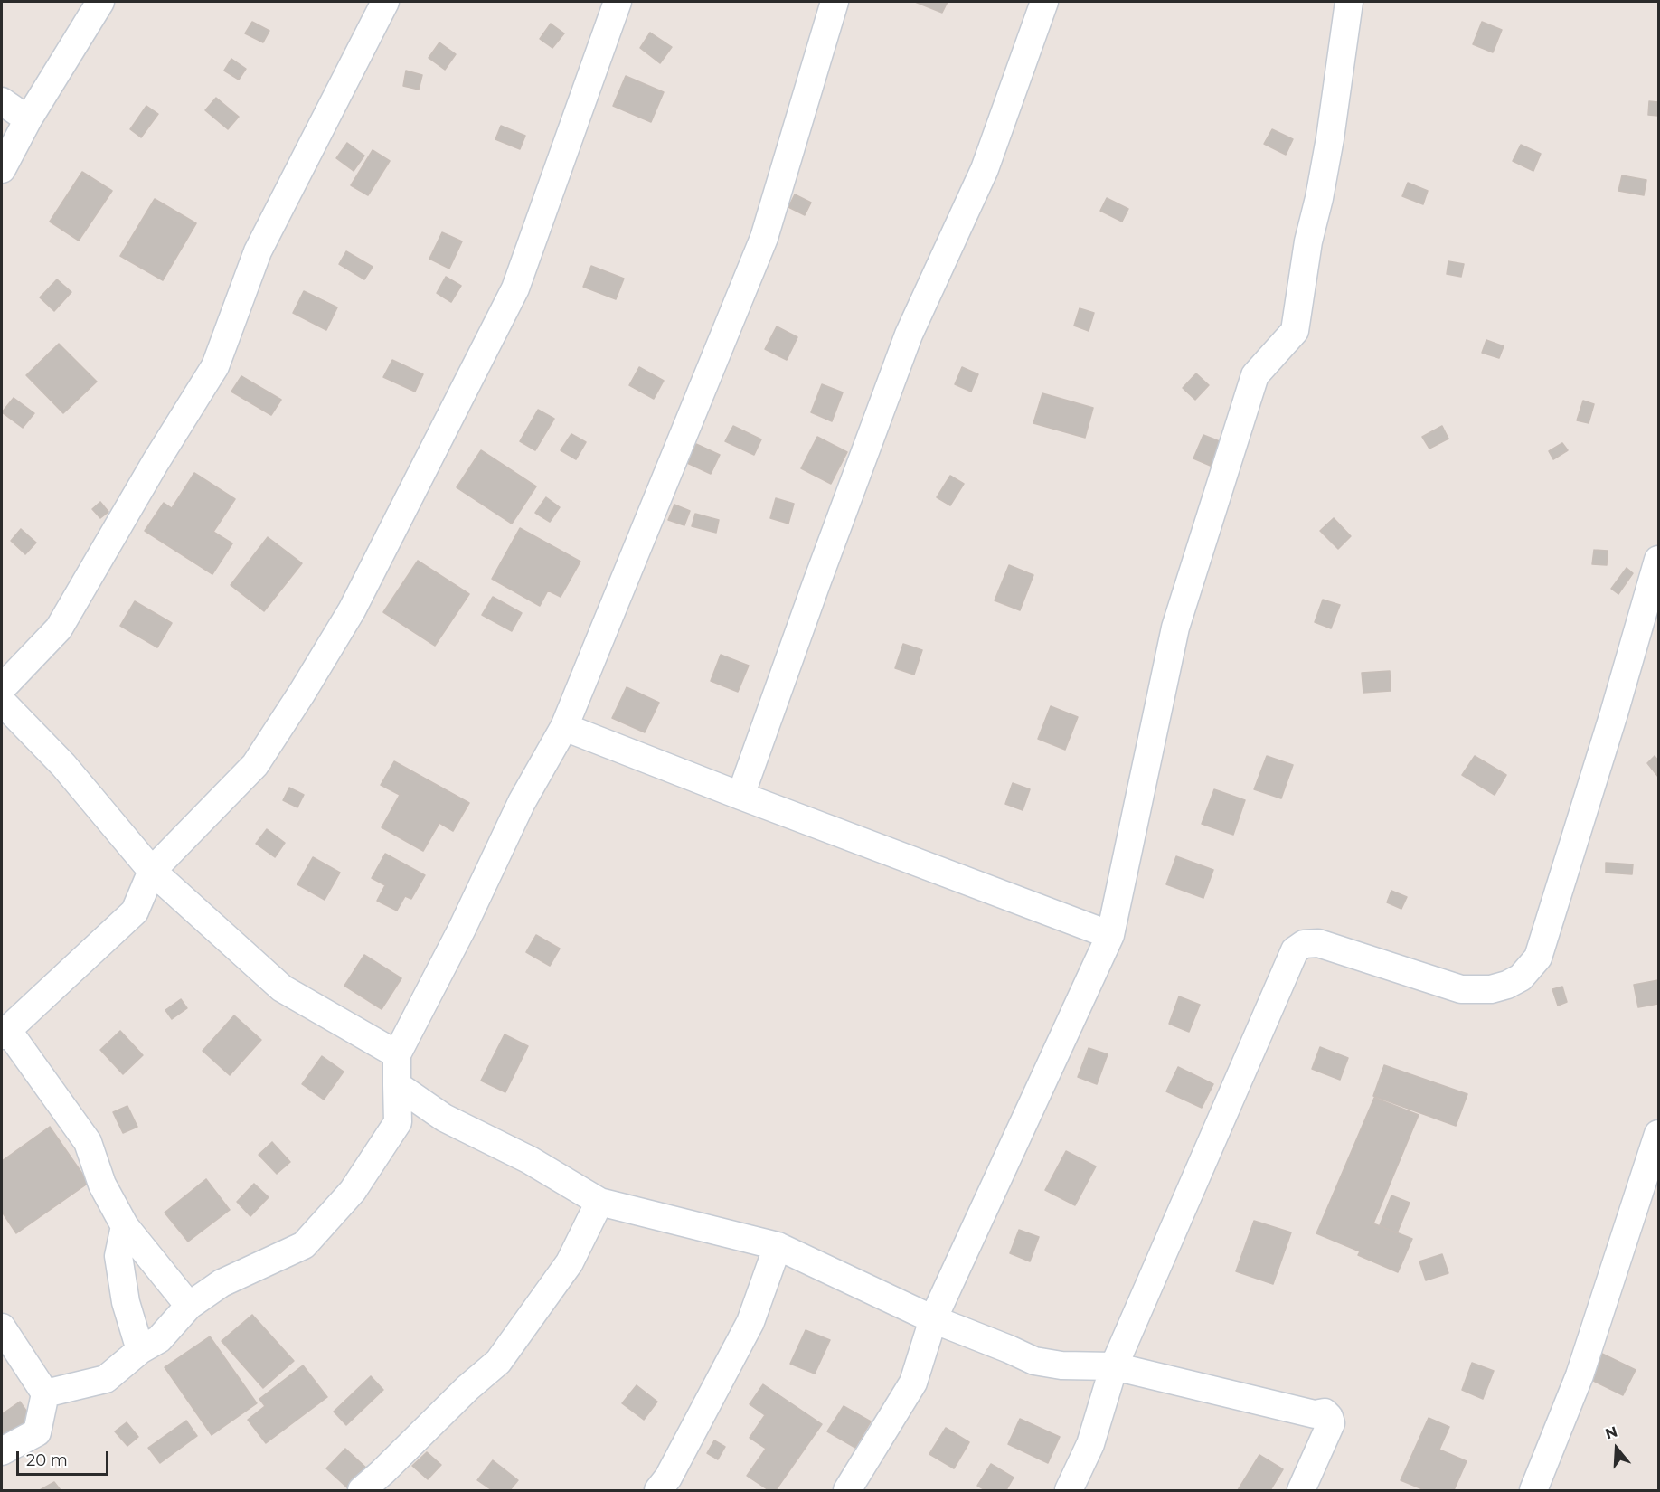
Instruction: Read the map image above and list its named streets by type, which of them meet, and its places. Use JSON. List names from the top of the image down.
{
  "scale_bar": "20 m",
  "north": "top"
}
